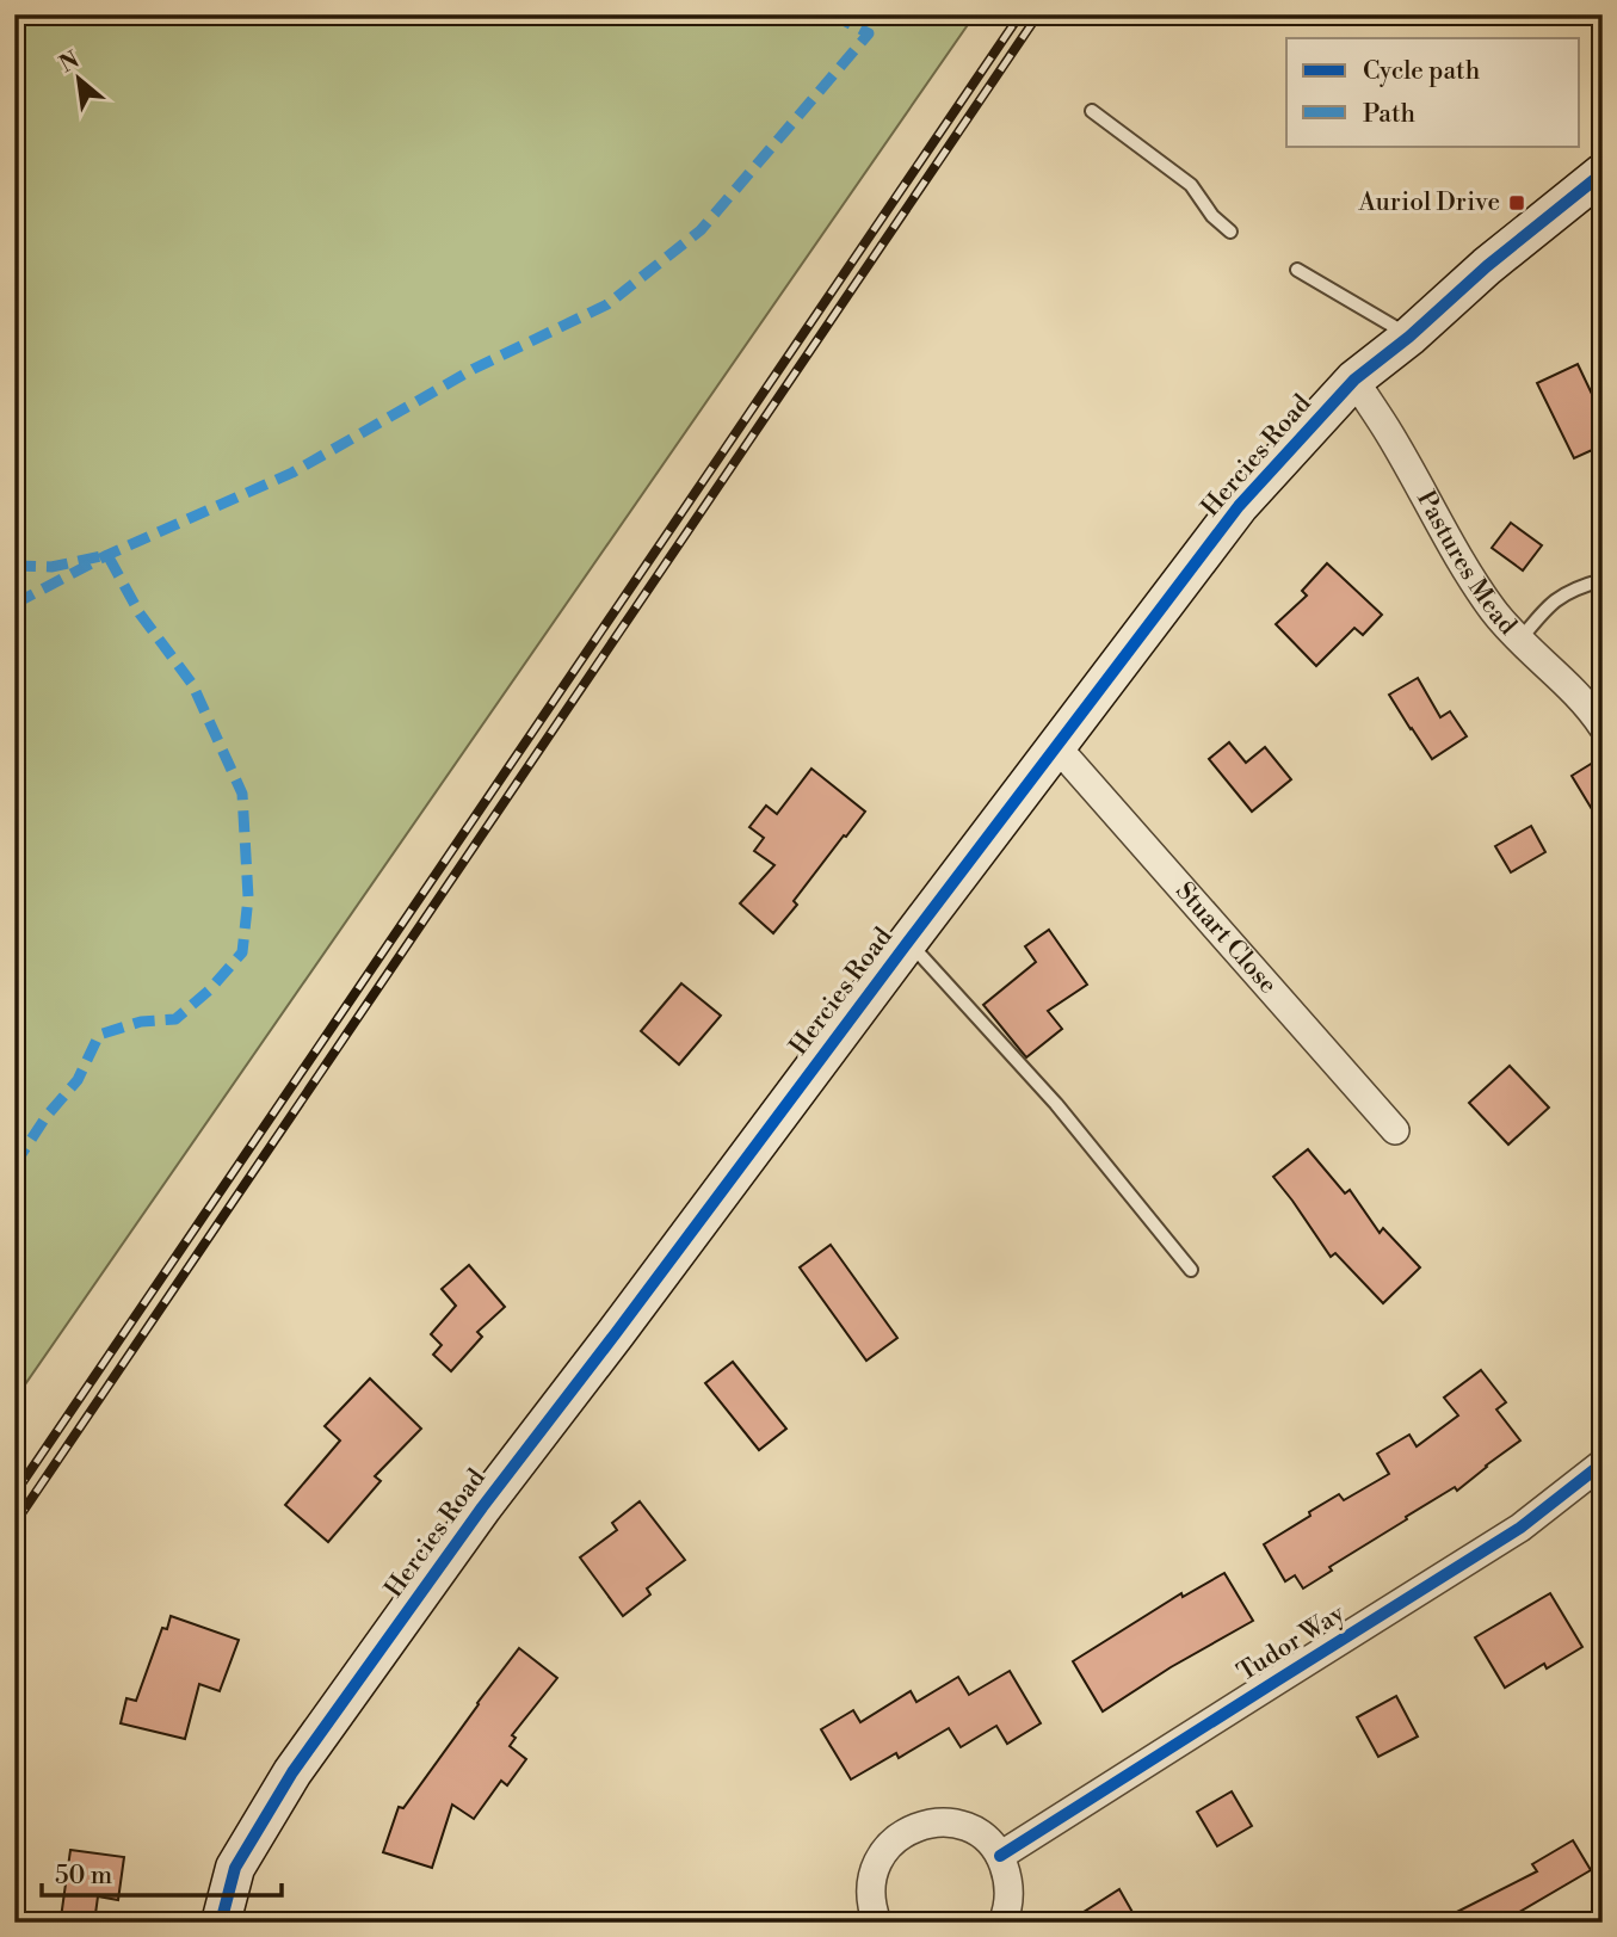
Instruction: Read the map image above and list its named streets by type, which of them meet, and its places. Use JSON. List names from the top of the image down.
{
  "streets": {
    "street": [
      "Hercies Road",
      "Pastures Mead",
      "Stuart Close",
      "Tudor Way"
    ]
  },
  "crossings": [
    ["Hercies Road", "Pastures Mead"],
    ["Hercies Road", "Stuart Close"]
  ],
  "places": {
    "transit": ["Auriol Drive"]
  },
  "legend": ["Cycle path", "Path"],
  "scale_bar": "50 m",
  "north": "top left"
}
